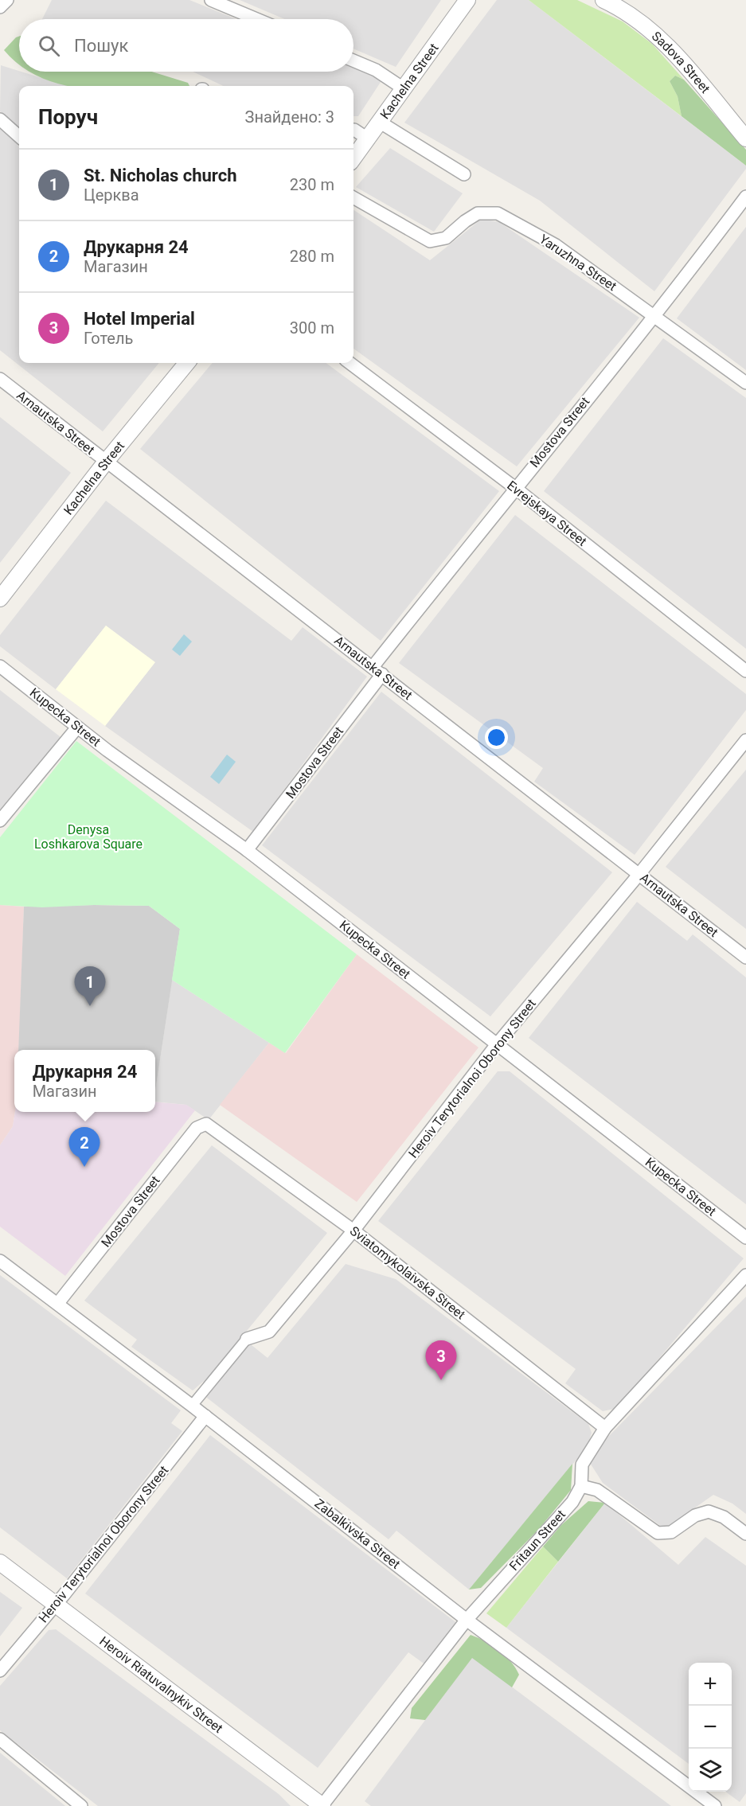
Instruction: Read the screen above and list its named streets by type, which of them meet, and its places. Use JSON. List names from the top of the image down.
{
  "streets": {
    "street": [
      "Sadova Street",
      "Kachelna Street",
      "Yaruzhna Street",
      "Arnautska Street",
      "Mostova Street",
      "Evrejskaya Street",
      "Kupecka Street",
      "Heroiv Terytorialnoi Oborony Street",
      "Sviatomykolaivska Street",
      "Zabalkivska Street",
      "Fritaun Street",
      "Heroiv Riatuvalnykiv Street"
    ]
  },
  "crossings": [
    ["Kachelna Street", "Arnautska Street"],
    ["Yaruzhna Street", "Mostova Street"],
    ["Arnautska Street", "Mostova Street"],
    ["Arnautska Street", "Heroiv Terytorialnoi Oborony Street"],
    ["Mostova Street", "Evrejskaya Street"],
    ["Mostova Street", "Kupecka Street"],
    ["Mostova Street", "Sviatomykolaivska Street"],
    ["Mostova Street", "Zabalkivska Street"],
    ["Kupecka Street", "Heroiv Terytorialnoi Oborony Street"],
    ["Heroiv Terytorialnoi Oborony Street", "Sviatomykolaivska Street"],
    ["Heroiv Terytorialnoi Oborony Street", "Zabalkivska Street"],
    ["Heroiv Terytorialnoi Oborony Street", "Heroiv Riatuvalnykiv Street"],
    ["Sviatomykolaivska Street", "Fritaun Street"],
    ["Zabalkivska Street", "Fritaun Street"],
    ["Fritaun Street", "Heroiv Riatuvalnykiv Street"]
  ],
  "parks": ["Denysa Loshkarova Square"],
  "page": {
    "search": "Пошук",
    "heading": ["Поруч", "Знайдено: 3"],
    "list": [
      {
        "mark": "1",
        "name": "St. Nicholas church",
        "note": "Церква",
        "value": "230 m"
      },
      {
        "mark": "2",
        "name": "Друкарня 24",
        "note": "Магазин",
        "value": "280 m"
      },
      {
        "mark": "3",
        "name": "Hotel Imperial",
        "note": "Готель",
        "value": "300 m"
      }
    ],
    "pins": ["1", "2", "3"],
    "popup": ["Друкарня 24", "Магазин"],
    "map_buttons": ["+", "−"]
  }
}
